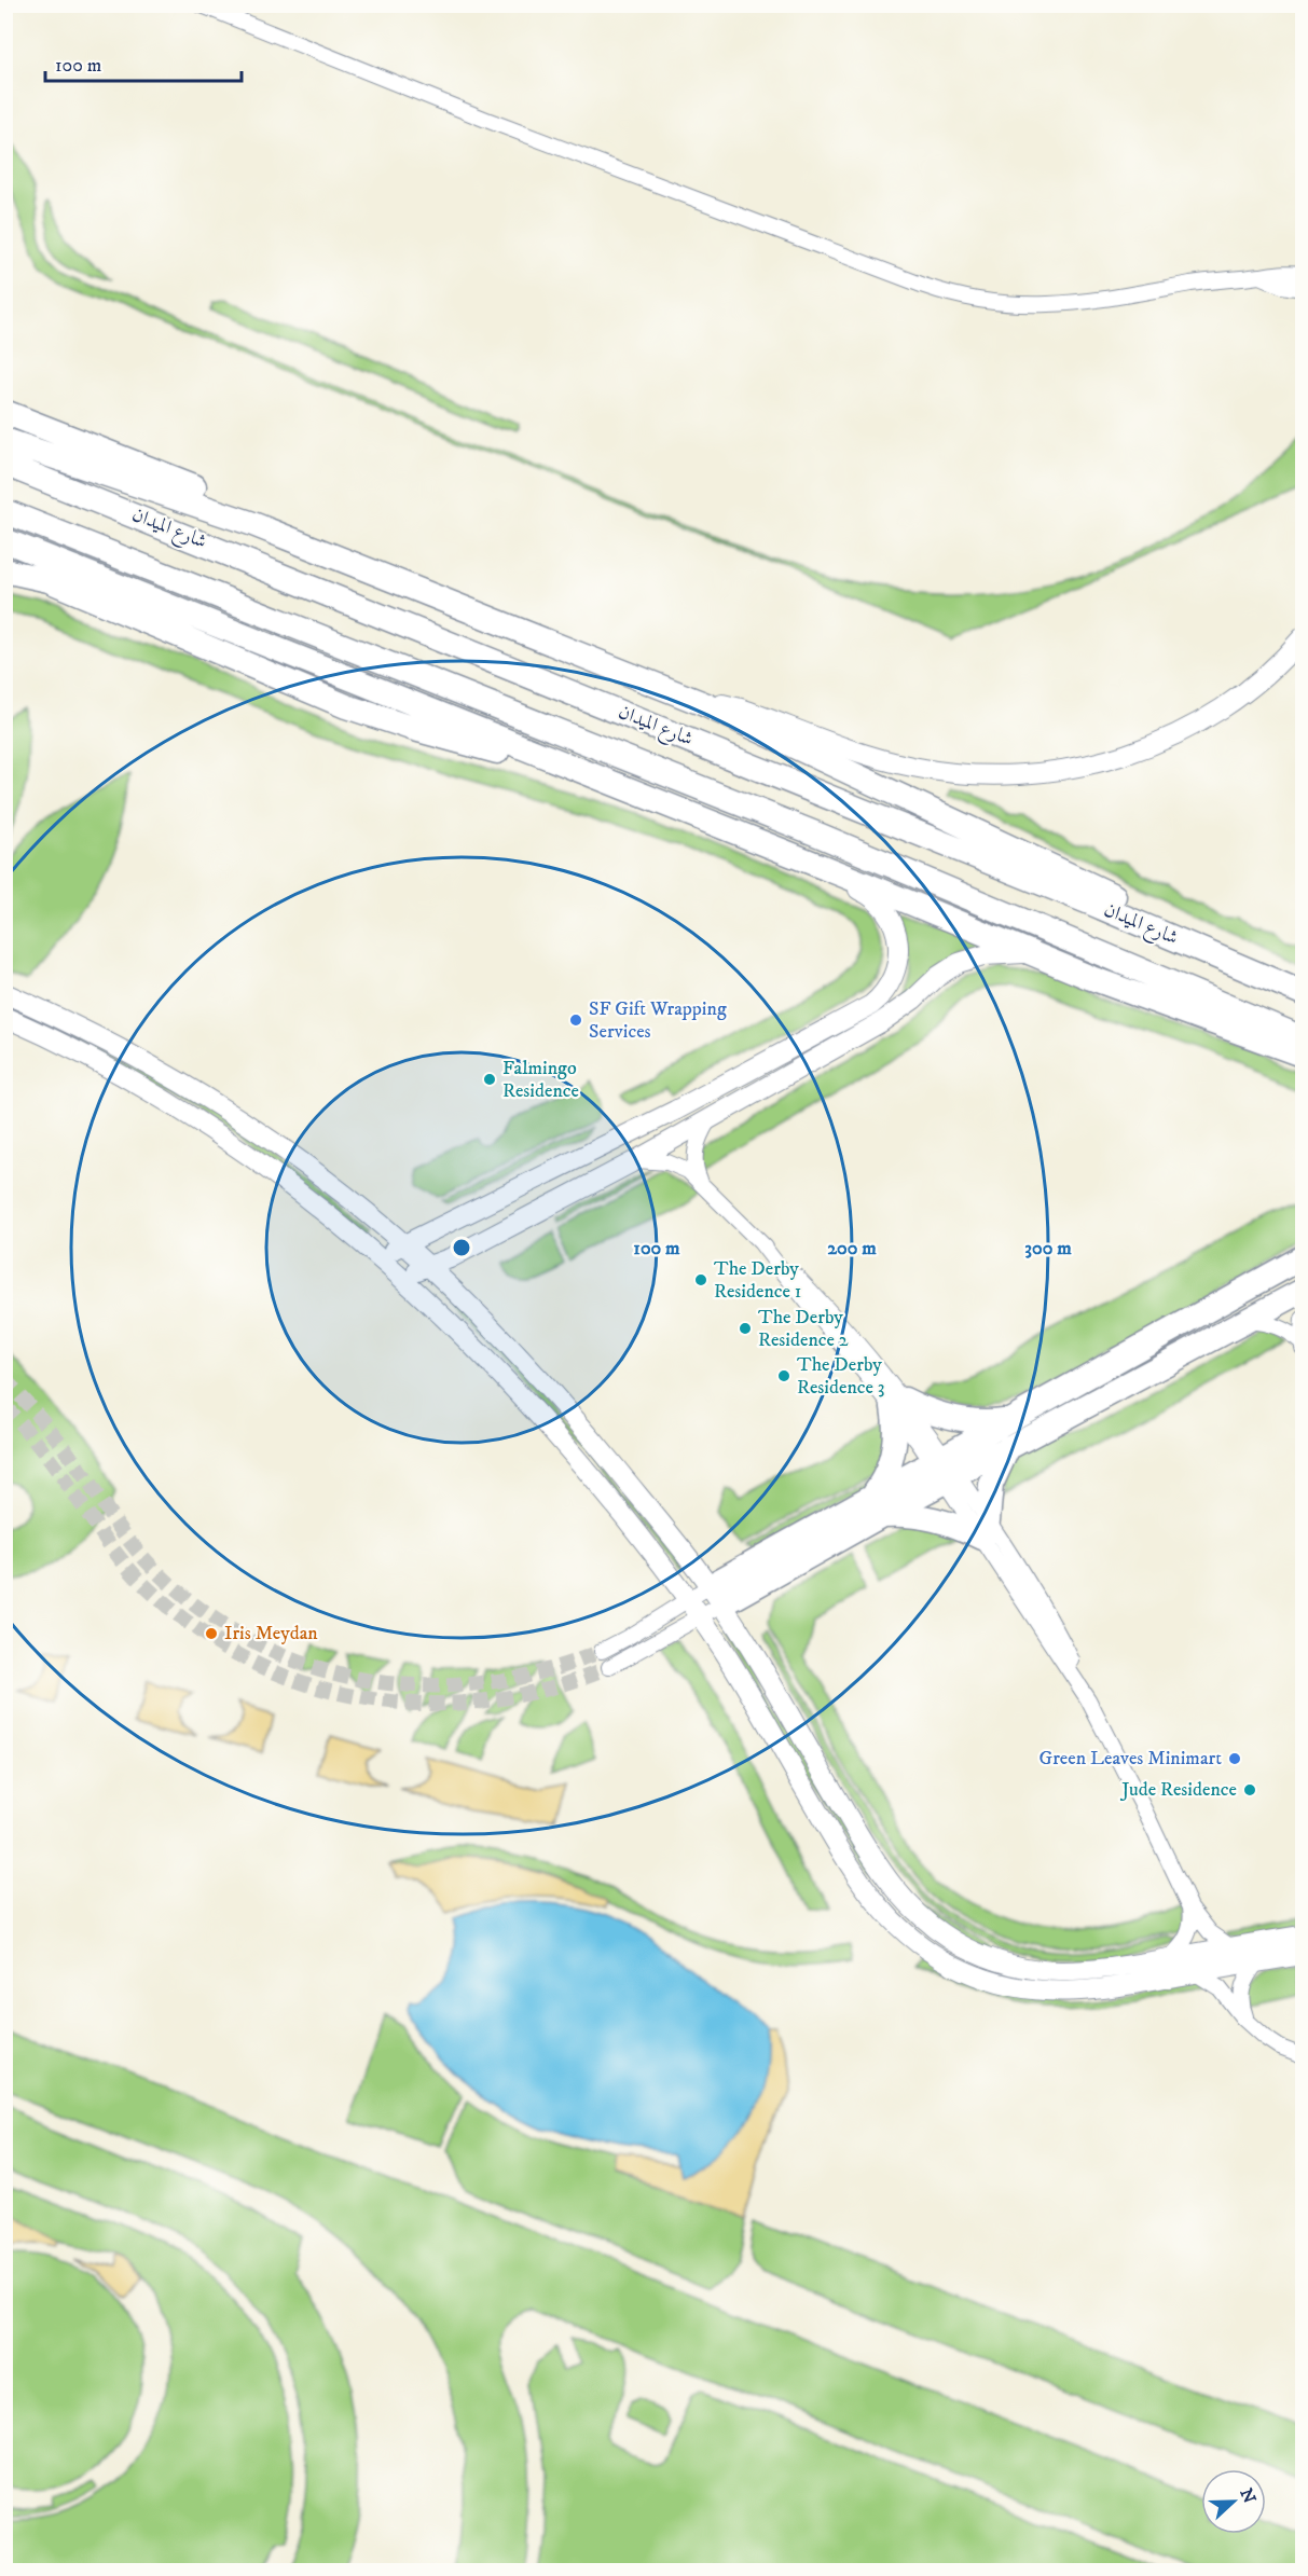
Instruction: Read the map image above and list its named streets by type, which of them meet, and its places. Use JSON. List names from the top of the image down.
{
  "streets": {
    "main road": ["شارع الميدان"]
  },
  "places": [
    "SF Gift Wrapping Services",
    "Falmingo Residence",
    "The Derby Residence 1",
    "The Derby Residence 2",
    "The Derby Residence 3",
    "Iris Meydan",
    "Green Leaves Minimart",
    "Jude Residence"
  ],
  "scale_bar": "100 m",
  "north": "right",
  "rings": ["100 m", "200 m", "300 m"]
}
